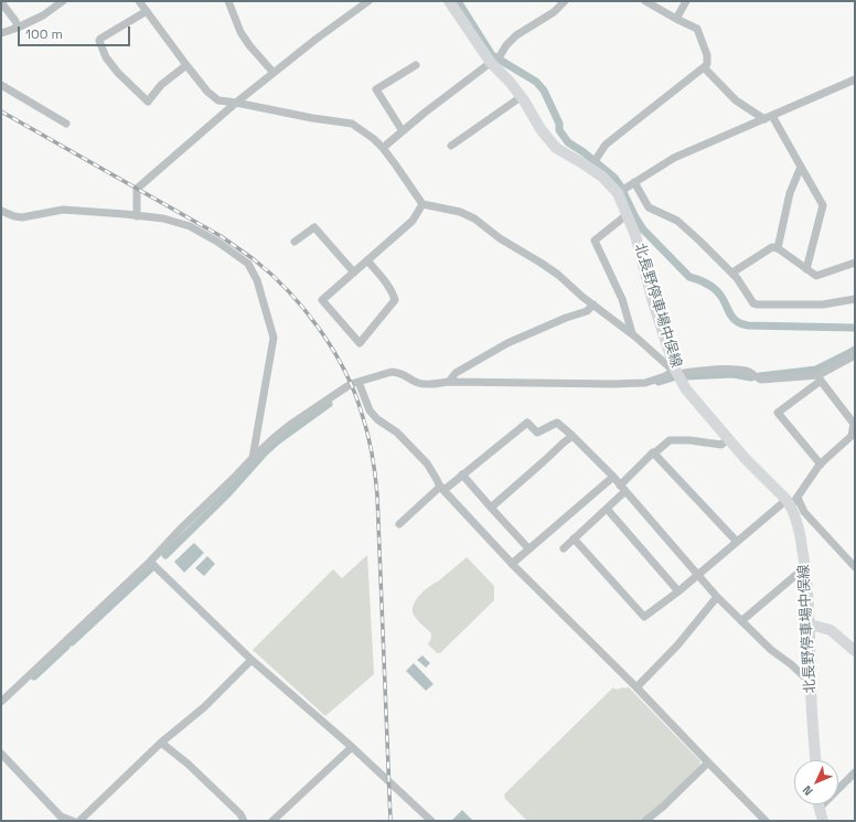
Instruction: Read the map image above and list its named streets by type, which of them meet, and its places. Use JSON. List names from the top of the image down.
{
  "streets": {
    "main road": ["北長野停車場中俣線"]
  },
  "scale_bar": "100 m",
  "north": "bottom left"
}
